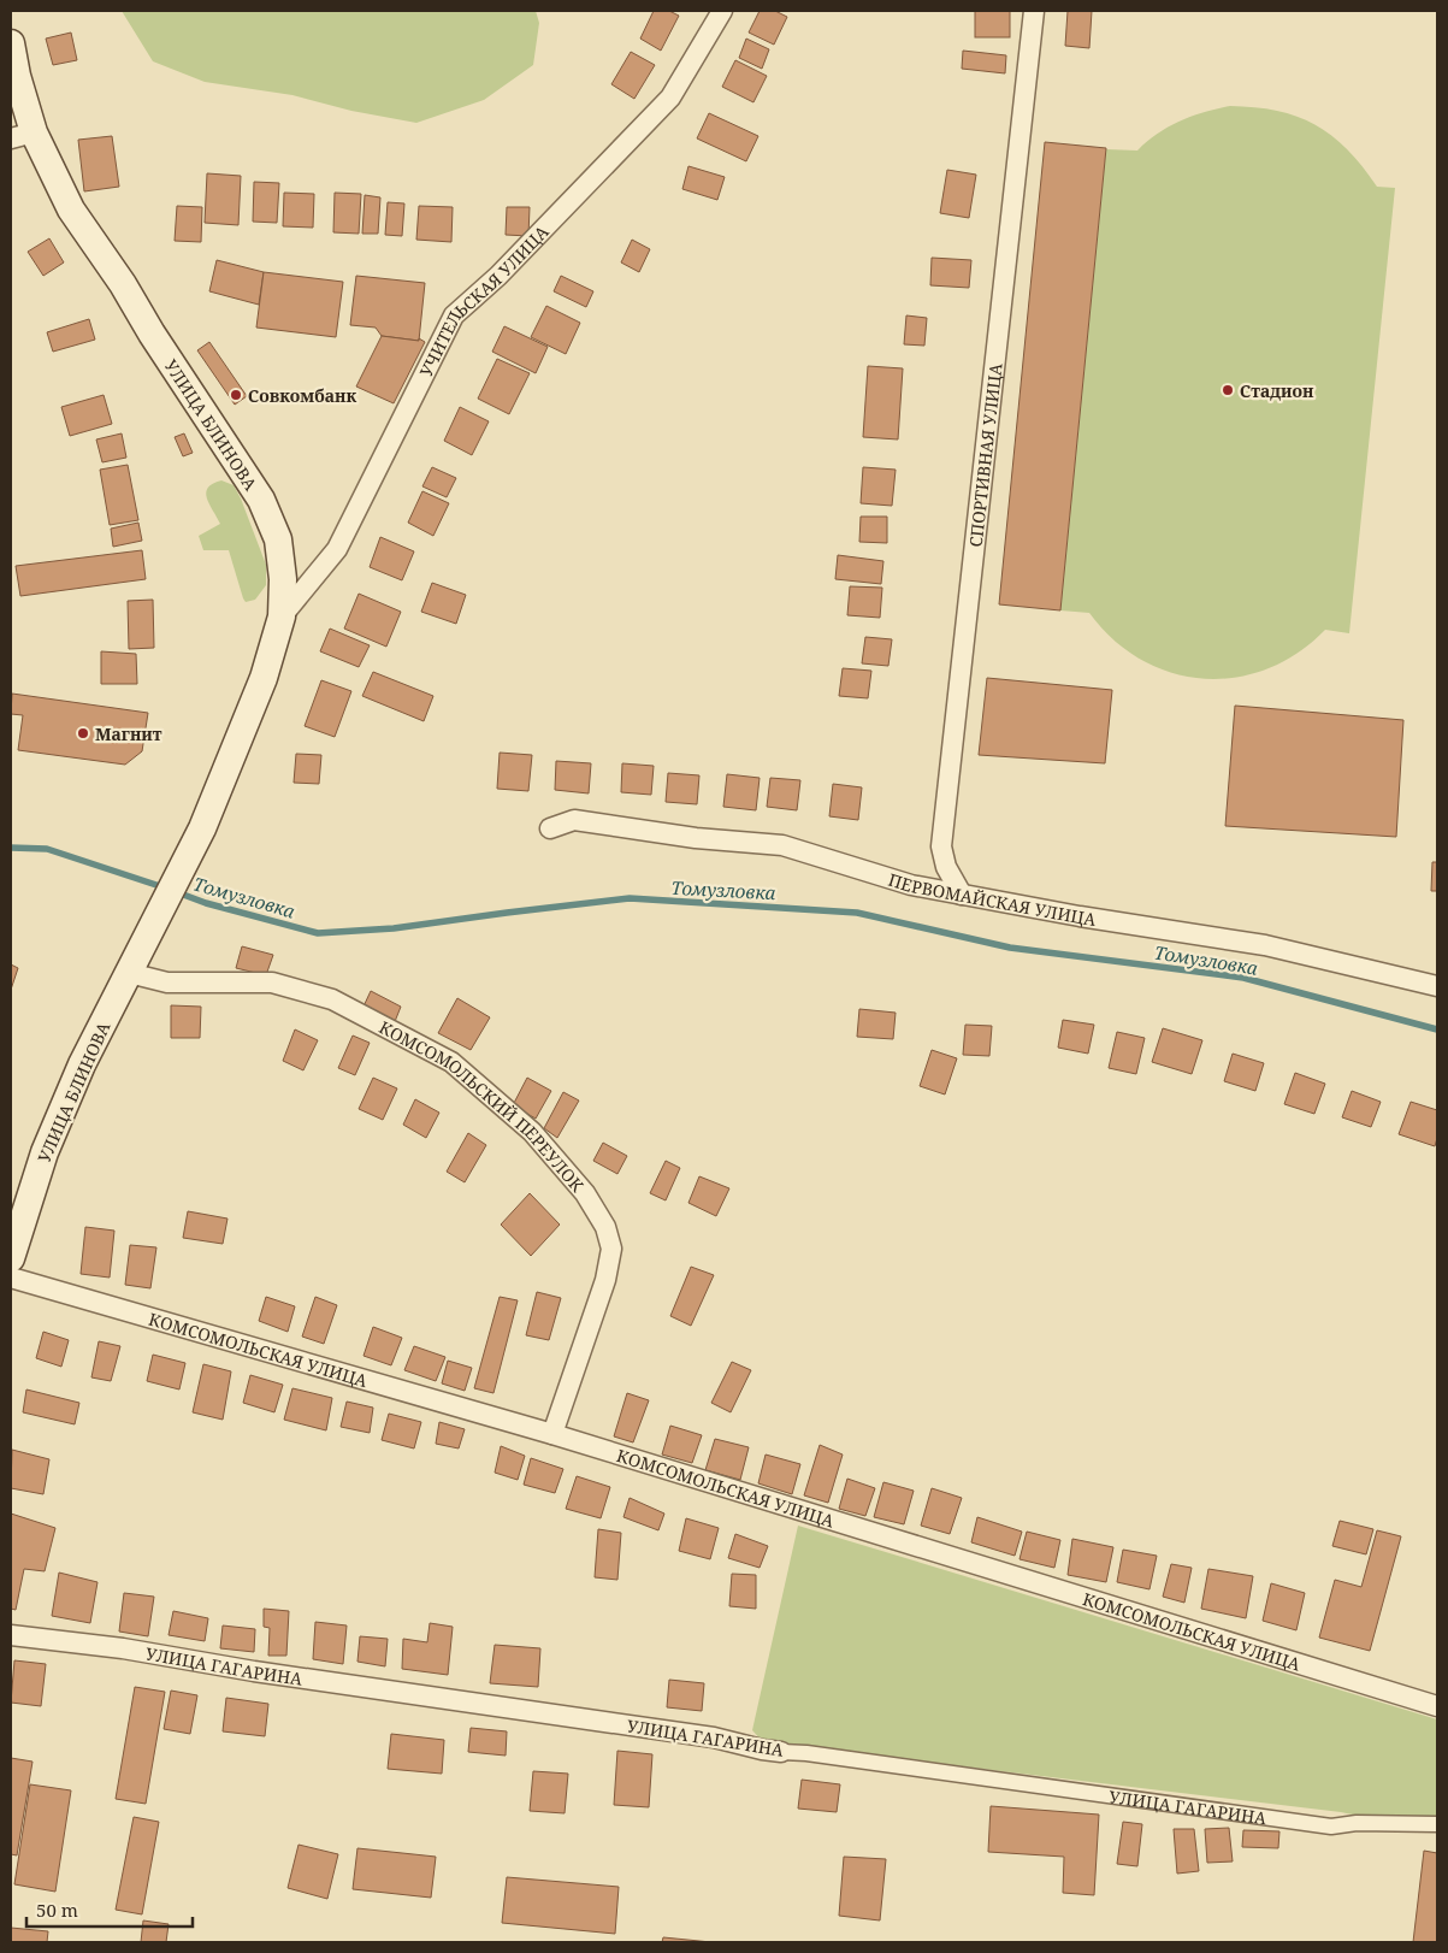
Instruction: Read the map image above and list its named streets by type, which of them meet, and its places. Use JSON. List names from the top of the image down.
{
  "streets": {
    "main road": ["УЛИЦА БЛИНОВА"],
    "street": [
      "УЧИТЕЛЬСКАЯ УЛИЦА",
      "СПОРТИВНАЯ УЛИЦА",
      "ПЕРВОМАЙСКАЯ УЛИЦА",
      "КОМСОМОЛЬСКИЙ ПЕРЕУЛОК",
      "КОМСОМОЛЬСКАЯ УЛИЦА",
      "УЛИЦА ГАГАРИНА"
    ]
  },
  "crossings": [
    ["УЧИТЕЛЬСКАЯ УЛИЦА", "УЛИЦА БЛИНОВА"],
    ["УЛИЦА БЛИНОВА", "КОМСОМОЛЬСКИЙ ПЕРЕУЛОК"],
    ["СПОРТИВНАЯ УЛИЦА", "ПЕРВОМАЙСКАЯ УЛИЦА"],
    ["КОМСОМОЛЬСКИЙ ПЕРЕУЛОК", "КОМСОМОЛЬСКАЯ УЛИЦА"]
  ],
  "water": ["Томузловка"],
  "places": ["Стадион", "Совкомбанк", "Магнит"],
  "scale_bar": "50 m"
}
